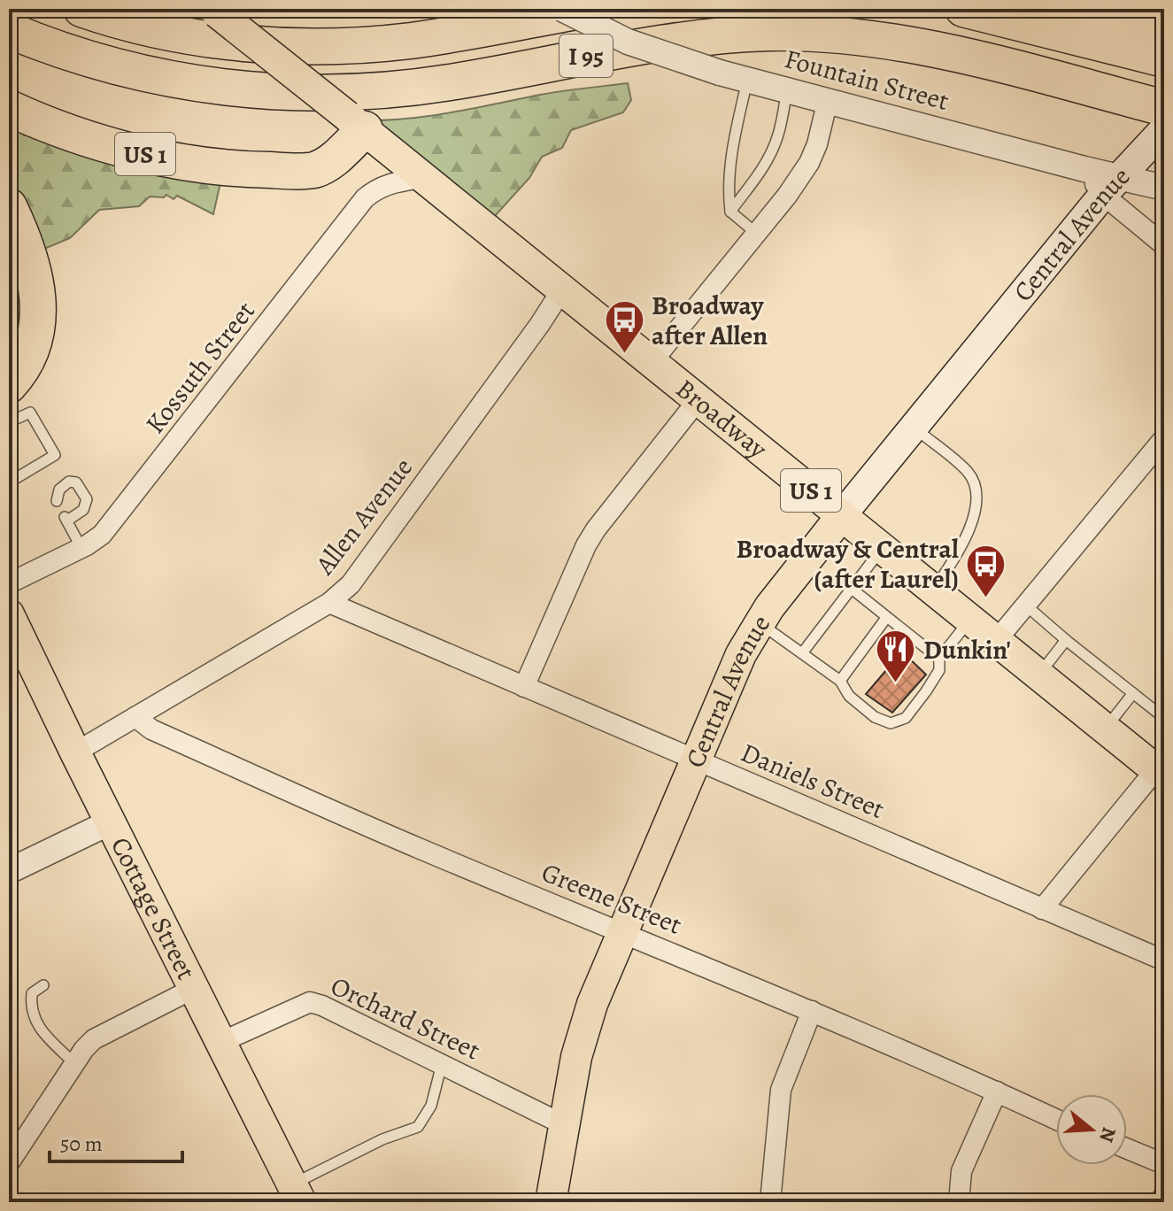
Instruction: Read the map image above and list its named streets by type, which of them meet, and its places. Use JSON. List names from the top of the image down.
{
  "streets": {
    "highway": ["I 95", "US 1"],
    "main road": ["Central Avenue", "Broadway", "Cottage Street"],
    "street": [
      "Fountain Street",
      "Kossuth Street",
      "Allen Avenue",
      "Daniels Street",
      "Greene Street",
      "Orchard Street"
    ]
  },
  "crossings": [
    ["I 95", "Central Avenue"],
    ["Fountain Street", "Central Avenue"],
    ["US 1", "Broadway"],
    ["Central Avenue", "Broadway"],
    ["Central Avenue", "Daniels Street"],
    ["Central Avenue", "Greene Street"],
    ["Central Avenue", "Orchard Street"],
    ["Kossuth Street", "Broadway"],
    ["Broadway", "Allen Avenue"],
    ["Allen Avenue", "Daniels Street"],
    ["Allen Avenue", "Greene Street"],
    ["Allen Avenue", "Cottage Street"],
    ["Cottage Street", "Orchard Street"]
  ],
  "places": {
    "bus stop": ["Broadway after Allen", "Broadway & Central (after Laurel)"],
    "restaurant": ["Dunkin'"]
  },
  "scale_bar": "50 m",
  "north": "right"
}
